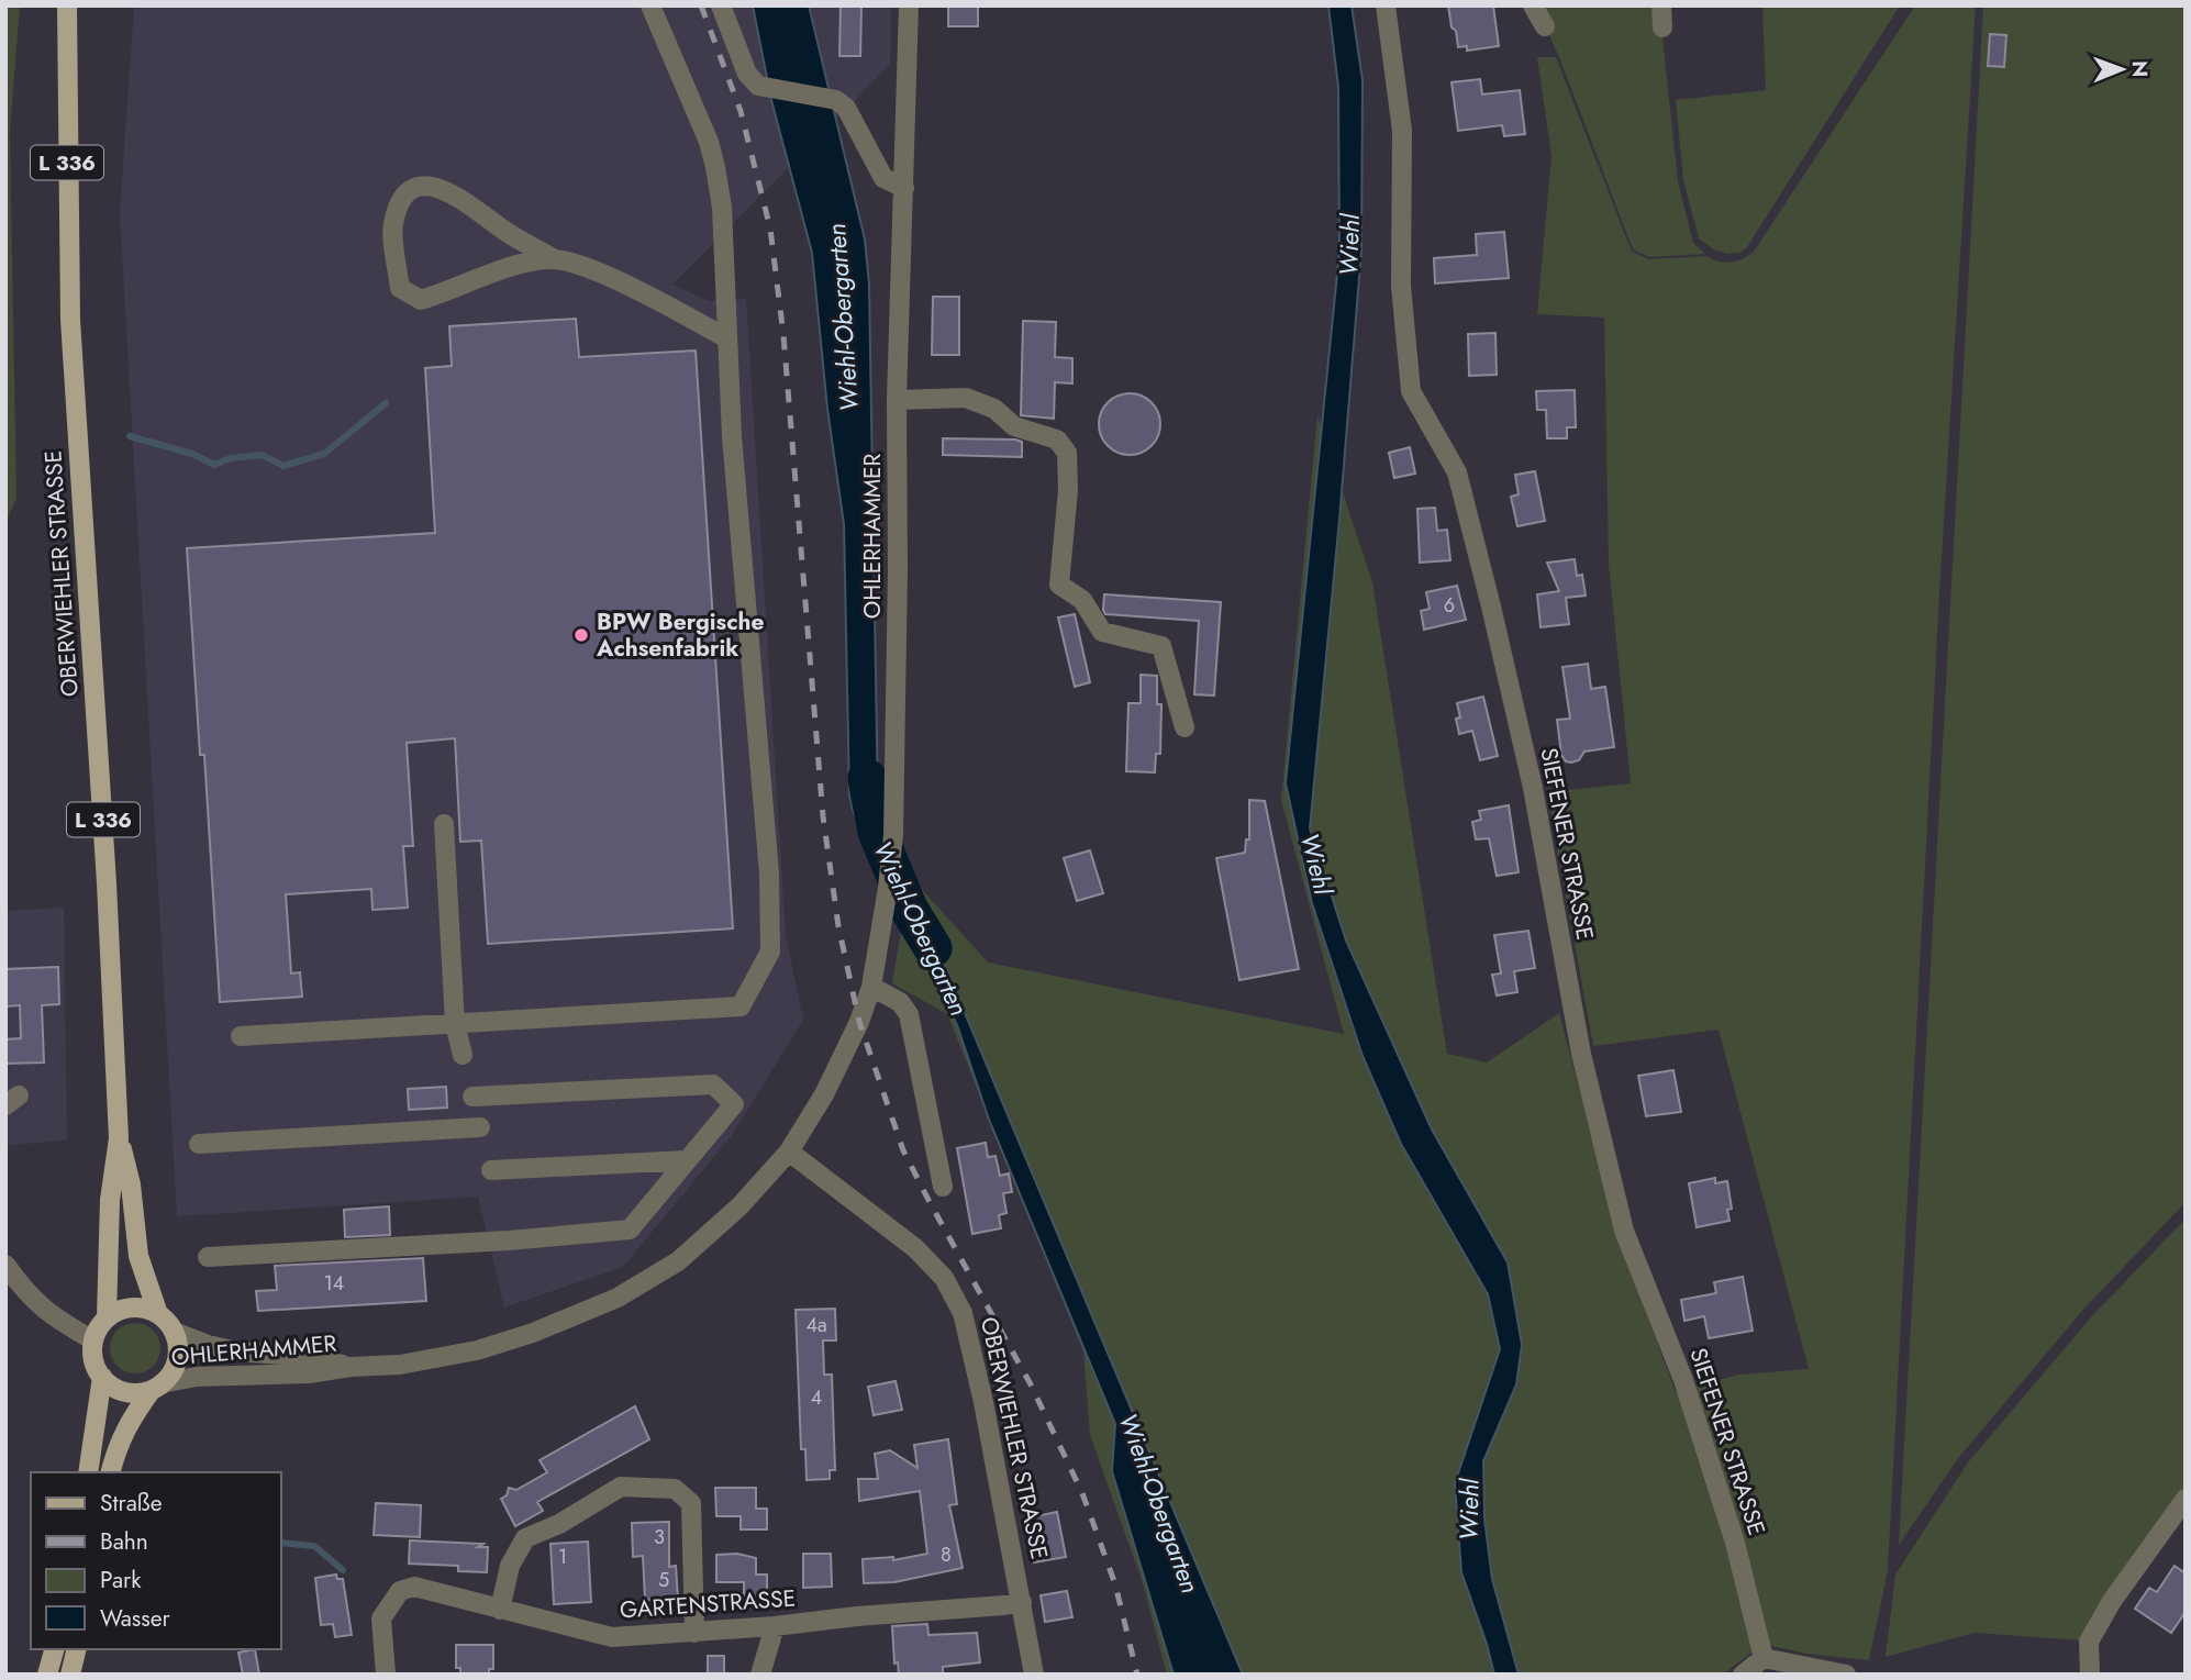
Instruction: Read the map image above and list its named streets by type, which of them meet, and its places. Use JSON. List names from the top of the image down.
{
  "streets": {
    "main road": ["L 336", "OBERWIEHLER STRASSE"],
    "street": ["OHLERHAMMER", "SIEFENER STRASSE", "GARTENSTRASSE"]
  },
  "crossings": [
    ["OHLERHAMMER", "OBERWIEHLER STRASSE"],
    ["OBERWIEHLER STRASSE", "GARTENSTRASSE"]
  ],
  "water": ["Wiehl", "Wiehl-Obergarten"],
  "places": ["BPW Bergische Achsenfabrik"],
  "house_numbers": [
    "6",
    "14",
    "4a",
    "4",
    "3",
    "8",
    "1",
    "5"
  ],
  "legend": [
    "Straße",
    "Bahn",
    "Park",
    "Wasser"
  ],
  "north": "right"
}
